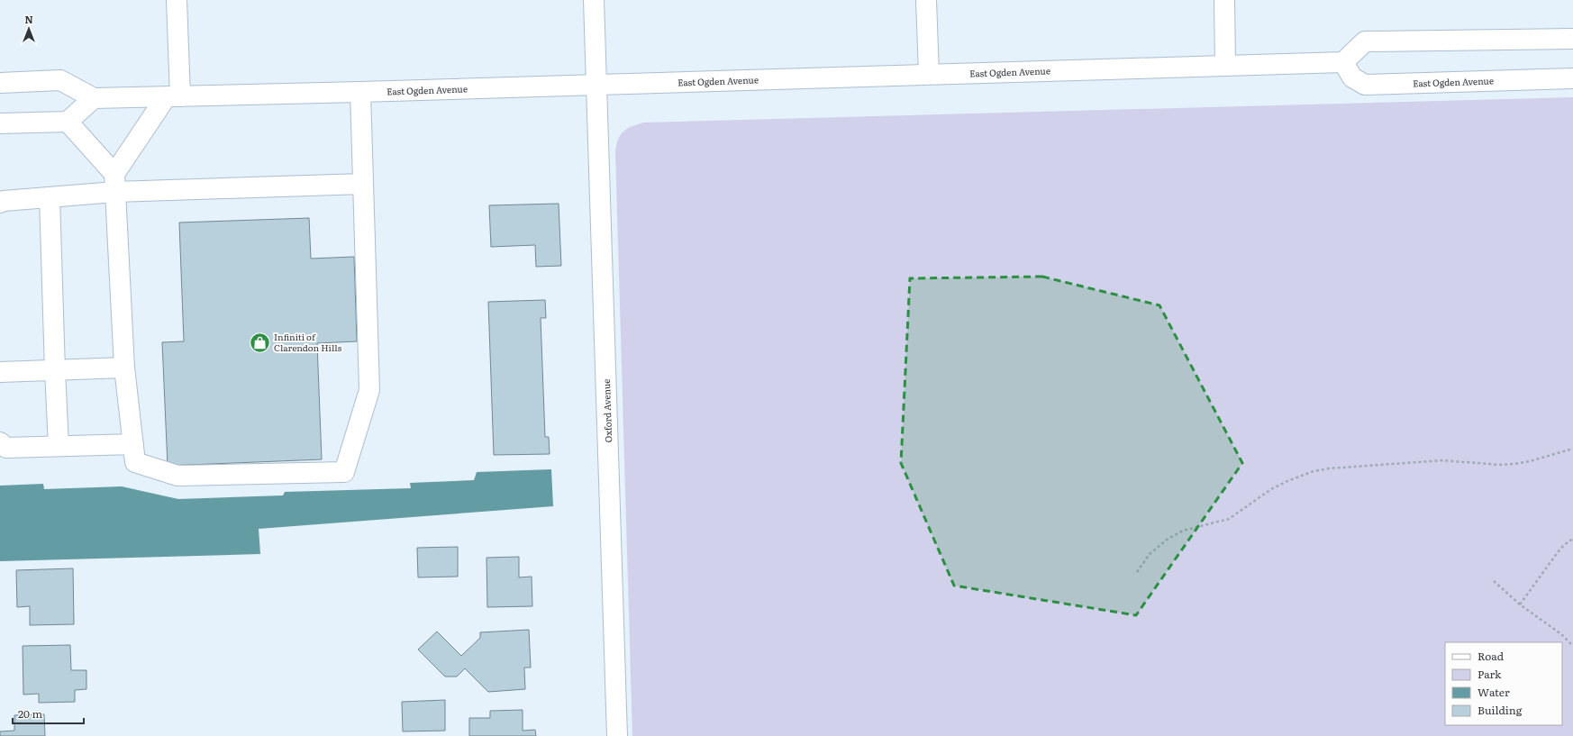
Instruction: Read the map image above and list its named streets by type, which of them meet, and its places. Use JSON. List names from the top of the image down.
{
  "streets": {
    "main road": ["East Ogden Avenue", "Oxford Avenue"]
  },
  "crossings": [
    ["East Ogden Avenue", "Oxford Avenue"]
  ],
  "places": {
    "shop": ["Infiniti of Clarendon Hills"]
  },
  "legend": [
    "Road",
    "Park",
    "Water",
    "Building"
  ],
  "scale_bar": "20 m",
  "north": "top"
}
